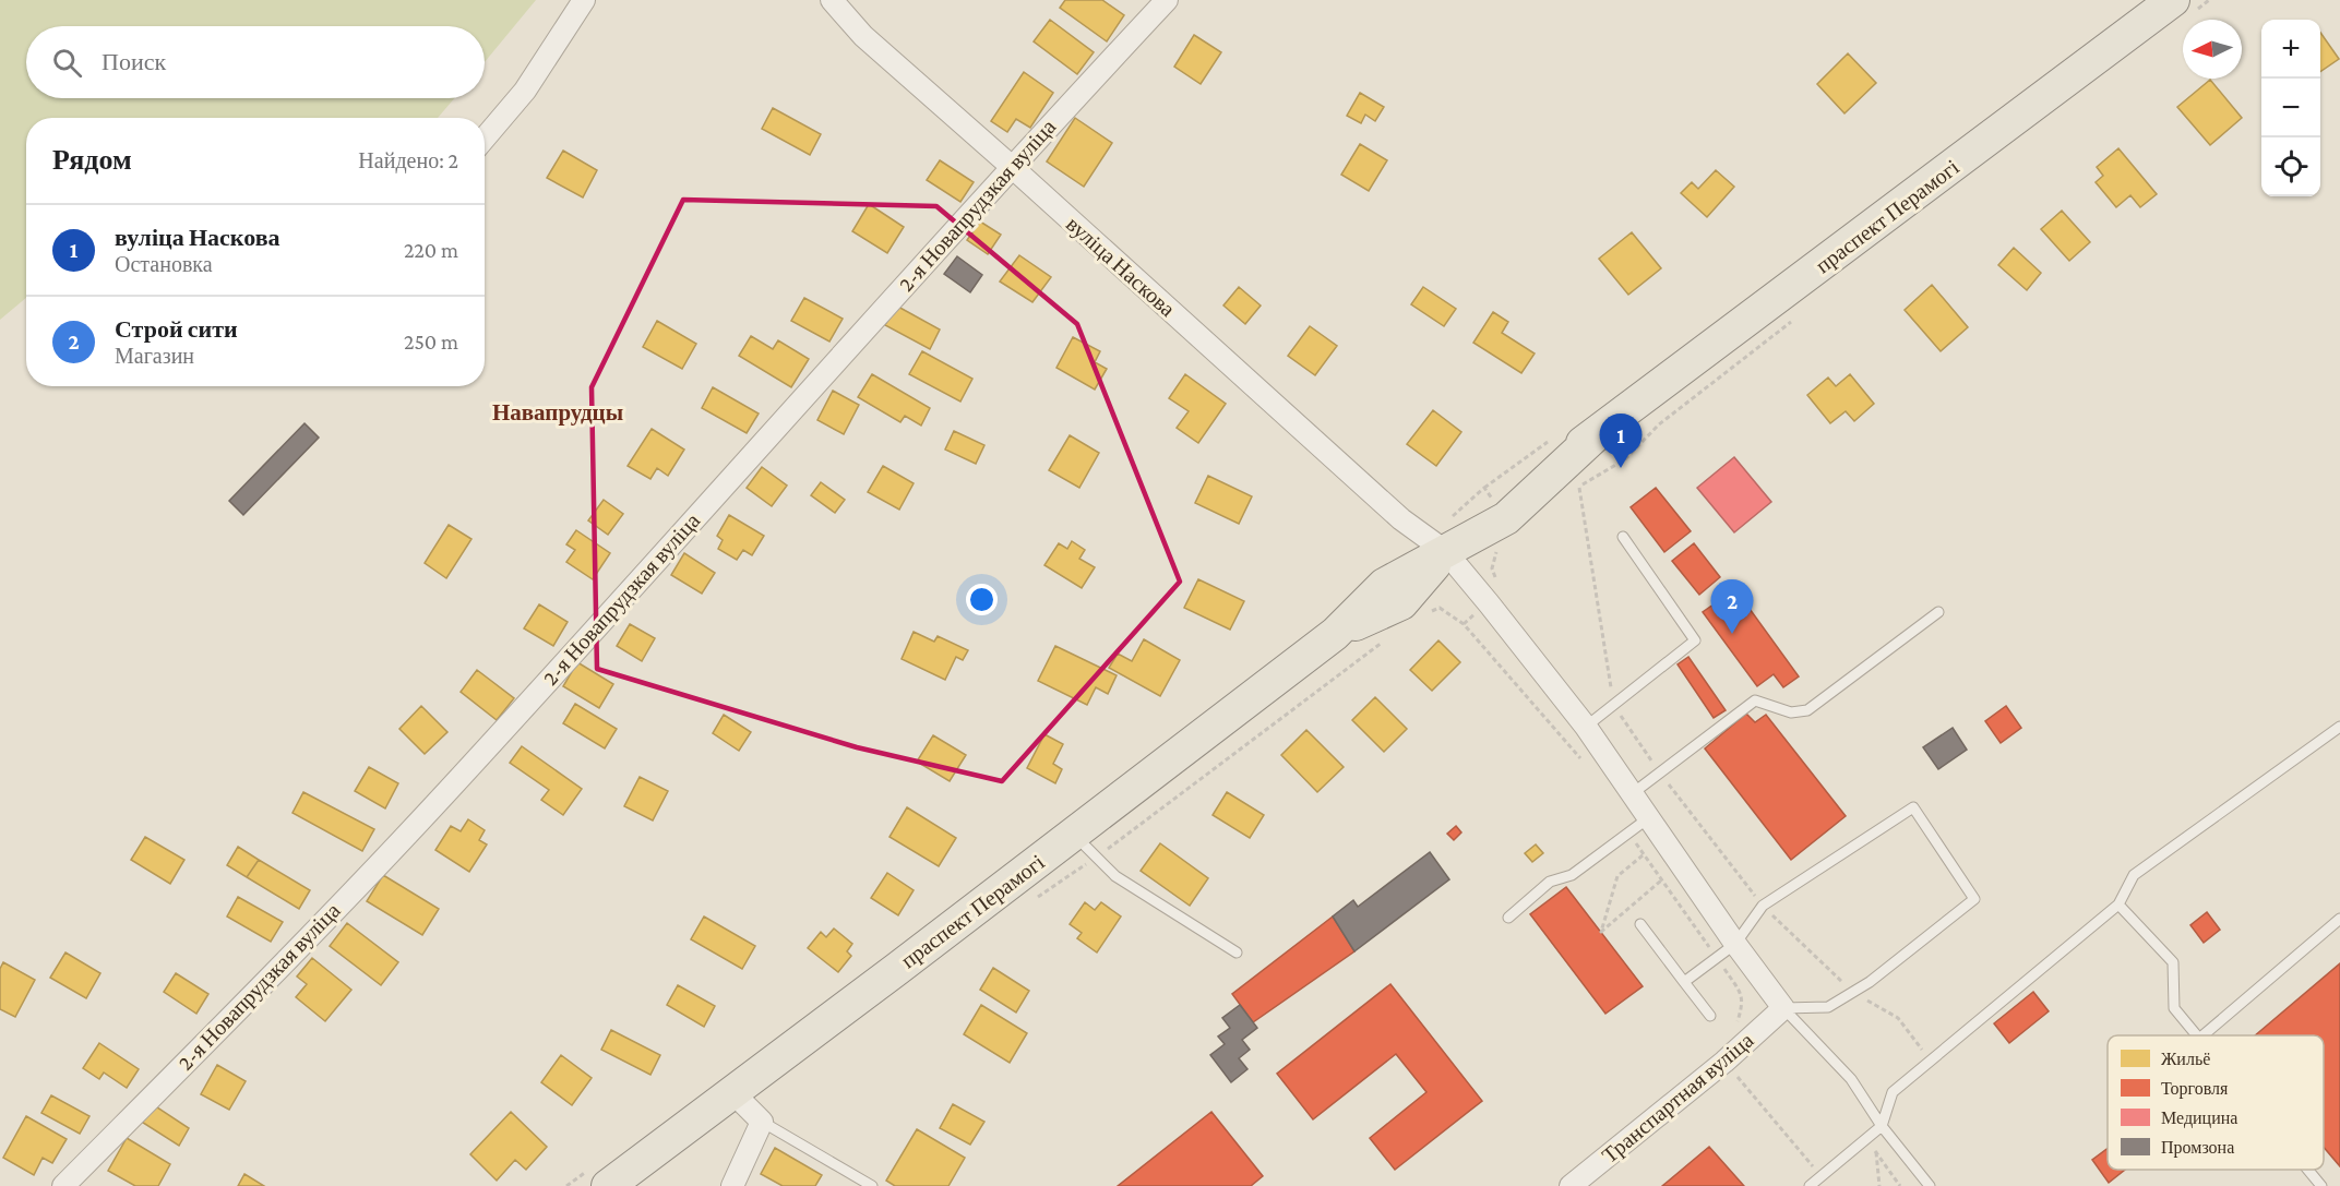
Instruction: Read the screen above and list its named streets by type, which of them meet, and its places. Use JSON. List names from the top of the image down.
{
  "streets": {
    "main road": ["праспект Перамогі"],
    "street": ["2-я Новапрудзкая вуліца", "вуліца Наскова", "Транспартная вуліца"]
  },
  "crossings": [
    ["2-я Новапрудзкая вуліца", "вуліца Наскова"],
    ["праспект Перамогі", "вуліца Наскова"],
    ["вуліца Наскова", "Транспартная вуліца"]
  ],
  "districts": ["Навапрудцы"],
  "legend": [
    "Жильё",
    "Торговля",
    "Медицина",
    "Промзона"
  ],
  "north": "left",
  "page": {
    "map_buttons": ["+", "−"],
    "search": "Поиск",
    "heading": ["Рядом", "Найдено: 2"],
    "list": [
      {
        "mark": "1",
        "name": "вуліца Наскова",
        "note": "Остановка",
        "value": "220 m"
      },
      {
        "mark": "2",
        "name": "Строй сити",
        "note": "Магазин",
        "value": "250 m"
      }
    ],
    "pins": ["1", "2"]
  }
}
